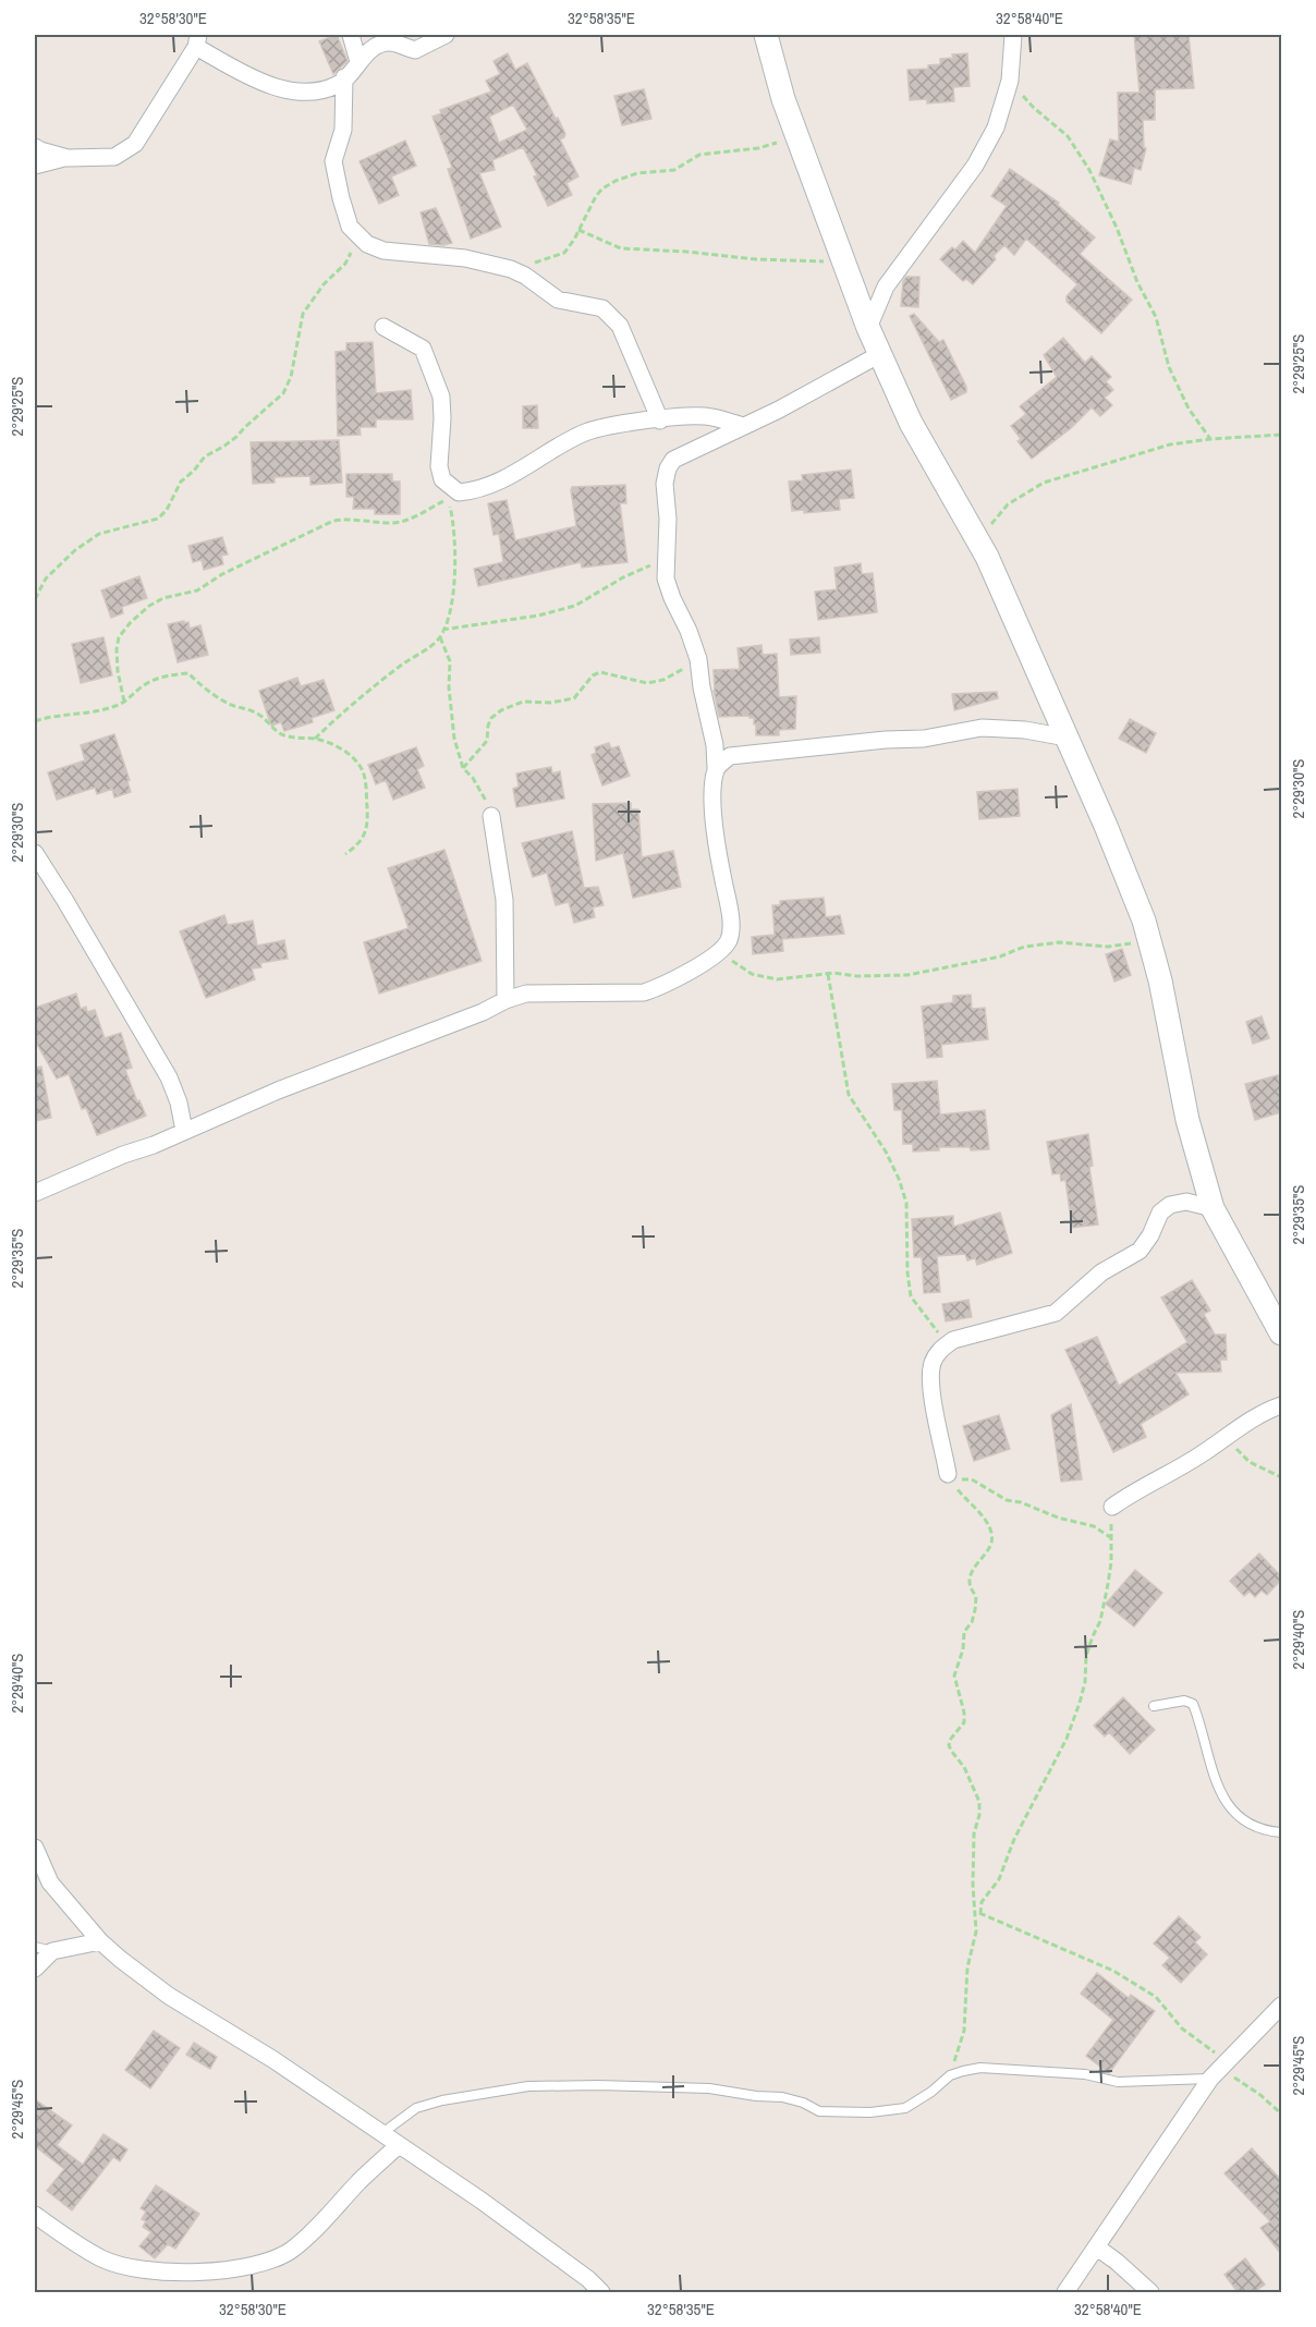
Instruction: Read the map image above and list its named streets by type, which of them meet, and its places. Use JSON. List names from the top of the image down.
{
  "coordinates": [
    "32°58'30\"E",
    "32°58'35\"E",
    "32°58'40\"E",
    "2°29'25\"S",
    "2°29'30\"S",
    "2°29'35\"S",
    "2°29'40\"S",
    "2°29'45\"S"
  ]
}
